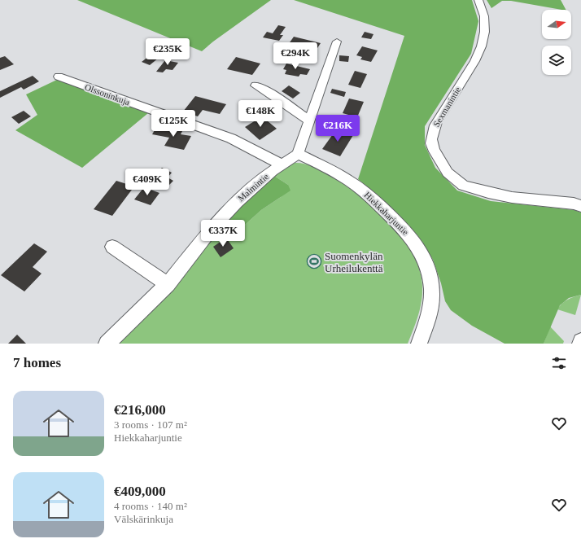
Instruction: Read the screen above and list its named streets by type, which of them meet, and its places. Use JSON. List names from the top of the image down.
{
  "streets": {
    "street": [
      "Olssoninkuja",
      "Sexmanintie",
      "Malmintie",
      "Hiekkaharjuntie"
    ]
  },
  "crossings": [
    ["Olssoninkuja", "Malmintie"],
    ["Malmintie", "Hiekkaharjuntie"]
  ],
  "places": {
    "sports": ["Suomenkylän Urheilukenttä"]
  },
  "north": "right",
  "page": {
    "price": [
      "€235K",
      "€294K",
      "€148K",
      "€125K",
      "€216K",
      "€409K",
      "€337K"
    ],
    "heading": "7 homes",
    "list": [
      {
        "name": "€216,000",
        "note": "3 rooms · 107 m² · Hiekkaharjuntie"
      },
      {
        "name": "€409,000",
        "note": "4 rooms · 140 m² · Välskärinkuja"
      }
    ]
  }
}
